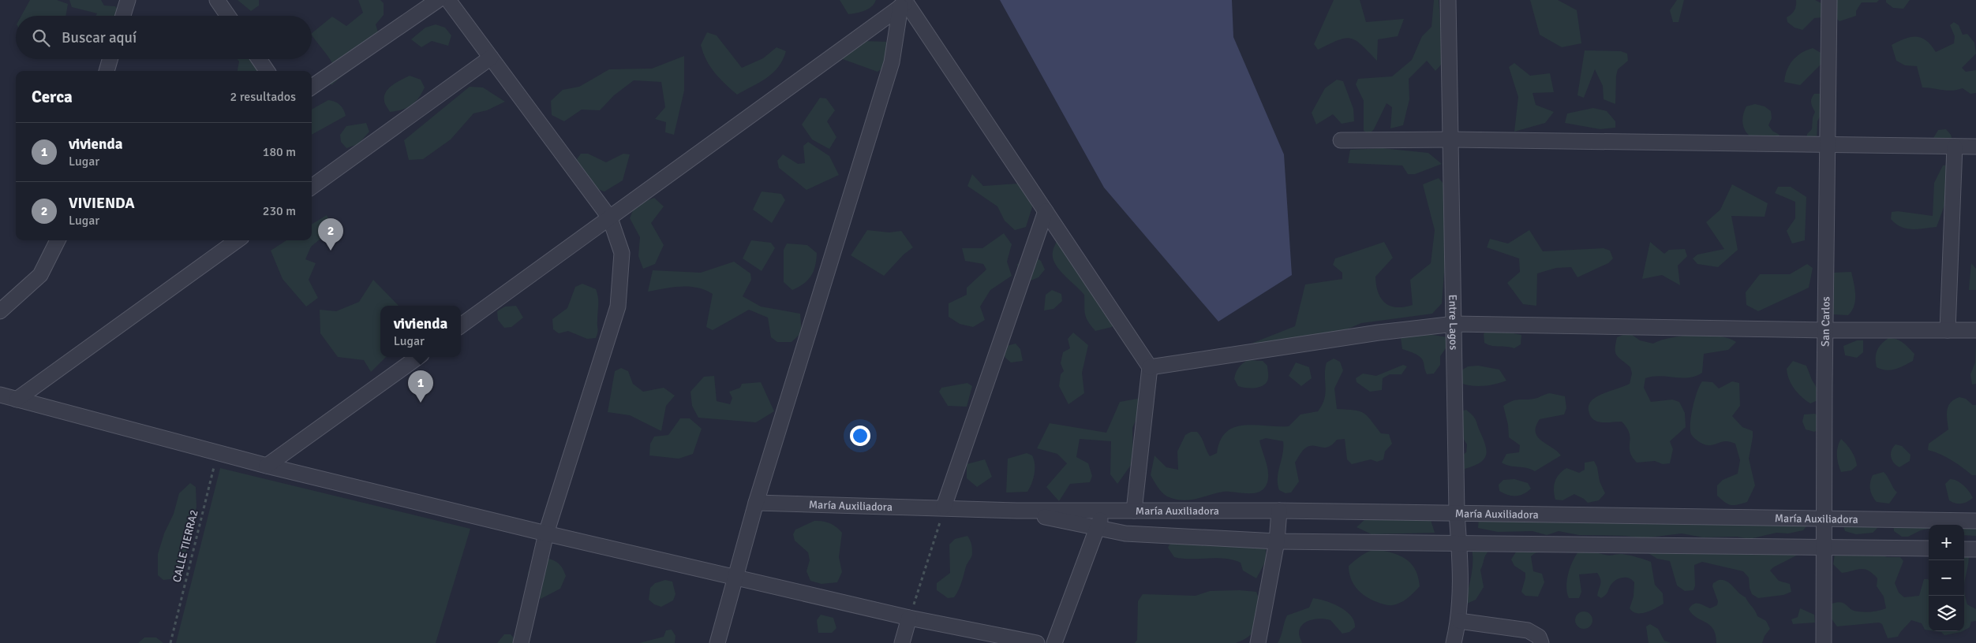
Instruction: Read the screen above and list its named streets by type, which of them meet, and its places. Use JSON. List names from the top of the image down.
{
  "streets": {
    "street": ["San Carlos", "Entre Lagos", "María Auxiliadora"],
    "path": ["CALLE TIERRA2"]
  },
  "crossings": [
    ["San Carlos", "María Auxiliadora"],
    ["Entre Lagos", "María Auxiliadora"]
  ],
  "page": {
    "search": "Buscar aquí",
    "heading": ["Cerca", "2 resultados"],
    "list": [
      {
        "mark": "1",
        "name": "vivienda",
        "note": "Lugar",
        "value": "180 m"
      },
      {
        "mark": "2",
        "name": "VIVIENDA",
        "note": "Lugar",
        "value": "230 m"
      }
    ],
    "pins": ["2", "1"],
    "popup": ["vivienda", "Lugar"],
    "map_buttons": ["+", "−"]
  }
}
